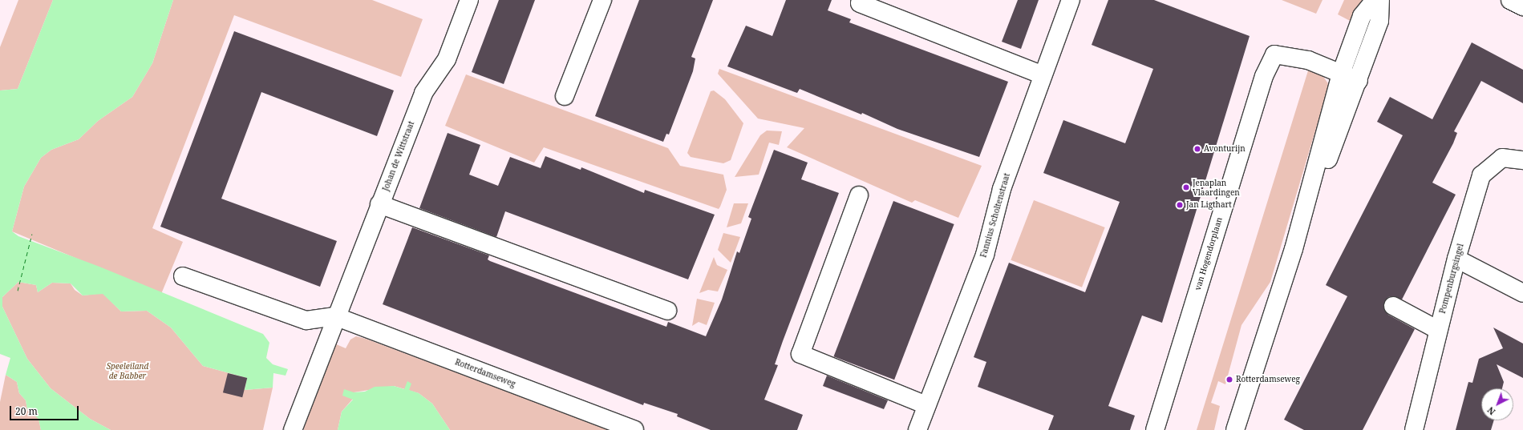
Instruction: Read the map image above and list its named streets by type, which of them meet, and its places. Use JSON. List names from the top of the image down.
{
  "streets": {
    "street": [
      "Johan de Wittstraat",
      "Fannius Scholtenstraat",
      "van Hogendorplaan",
      "Pompenburgsingel",
      "Rotterdamseweg"
    ]
  },
  "crossings": [
    ["Johan de Wittstraat", "Rotterdamseweg"]
  ],
  "parks": ["Speeleiland de Babber"],
  "places": [
    "Avonturijn",
    "Jenaplan Vlaardingen",
    "Jan Ligthart",
    "Rotterdamseweg"
  ],
  "scale_bar": "20 m",
  "north": "bottom left"
}
